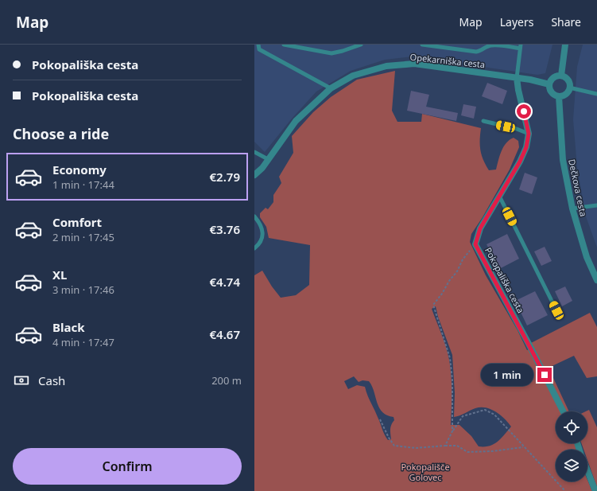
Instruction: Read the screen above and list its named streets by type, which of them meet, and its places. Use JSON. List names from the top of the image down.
{
  "streets": {
    "street": ["Opekarniška cesta", "Dečkova cesta", "Pokopališka cesta"]
  },
  "crossings": [
    ["Opekarniška cesta", "Dečkova cesta"],
    ["Opekarniška cesta", "Pokopališka cesta"]
  ],
  "parks": ["Pokopališče Golovec"],
  "page": {
    "header": "Map",
    "nav": ["Map", "Layers", "Share"],
    "banner": ["Pokopališka cesta", "Pokopališka cesta"],
    "heading": "Choose a ride",
    "list": [
      {
        "name": "Economy",
        "note": "1 min · 17:44",
        "value": "€2.79"
      },
      {
        "name": "Comfort",
        "note": "2 min · 17:45",
        "value": "€3.76"
      },
      {
        "name": "XL",
        "note": "3 min · 17:46",
        "value": "€4.74"
      },
      {
        "name": "Black",
        "note": "4 min · 17:47",
        "value": "€4.67"
      }
    ],
    "pay": ["Cash", "200 m"],
    "bubble": "1 min",
    "buttons": "Confirm"
  }
}
